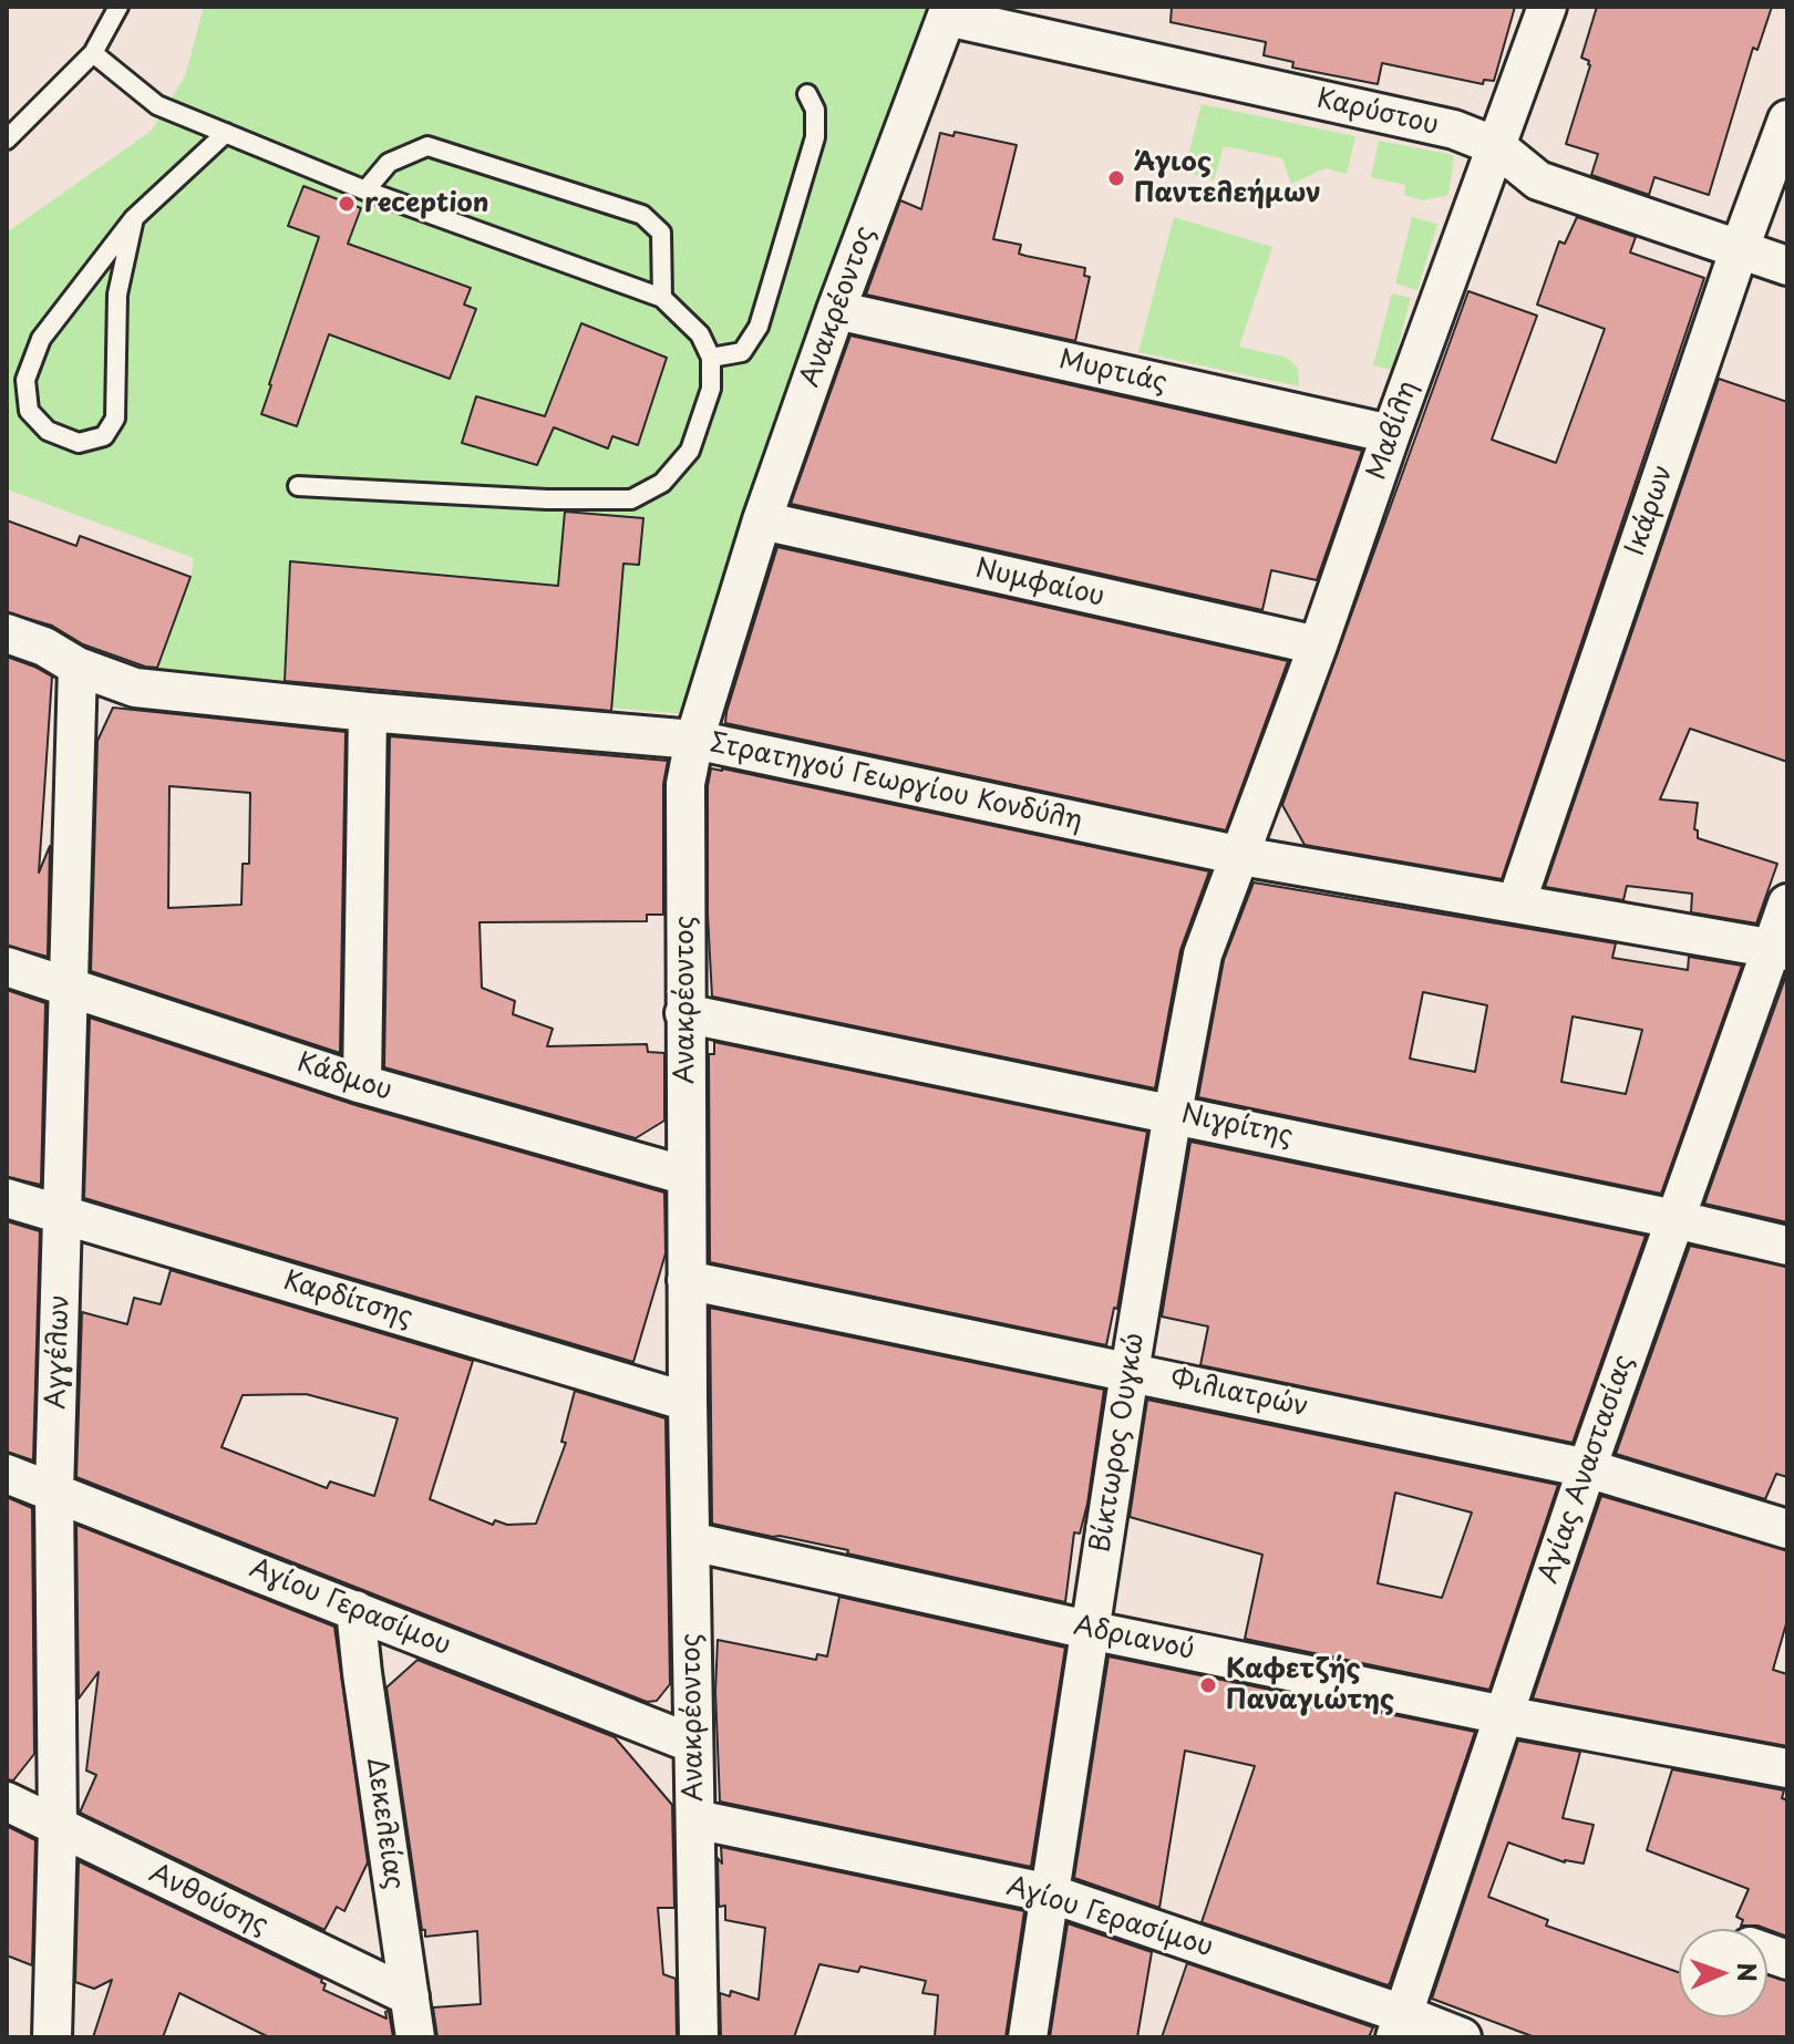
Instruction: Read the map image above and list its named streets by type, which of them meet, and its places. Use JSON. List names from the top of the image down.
{
  "streets": {
    "street": [
      "Καρύστου",
      "Ανακρέοντος",
      "Μυρτιάς",
      "Μαβίλη",
      "Ικάρων",
      "Νυμφαίου",
      "Στρατηγού Γεωργίου Κονδύλη",
      "Κάδμου",
      "Νιγρίτης",
      "Καρδίτσης",
      "Αγγέλων",
      "Φιλιατρών",
      "Βίκτωρος Ουγκώ",
      "Αγίας Αναστασίας",
      "Αγίου Γερασίμου",
      "Αδριανού",
      "Δεκελείας",
      "Ανθούσης"
    ]
  },
  "crossings": [
    ["Καρύστου", "Ανακρέοντος"],
    ["Καρύστου", "Μαβίλη"],
    ["Καρύστου", "Ικάρων"],
    ["Ανακρέοντος", "Μυρτιάς"],
    ["Ανακρέοντος", "Νυμφαίου"],
    ["Ανακρέοντος", "Στρατηγού Γεωργίου Κονδύλη"],
    ["Ανακρέοντος", "Κάδμου"],
    ["Ανακρέοντος", "Νιγρίτης"],
    ["Ανακρέοντος", "Καρδίτσης"],
    ["Ανακρέοντος", "Φιλιατρών"],
    ["Ανακρέοντος", "Αγίου Γερασίμου"],
    ["Ανακρέοντος", "Αδριανού"],
    ["Μυρτιάς", "Μαβίλη"],
    ["Μαβίλη", "Νυμφαίου"],
    ["Μαβίλη", "Στρατηγού Γεωργίου Κονδύλη"],
    ["Μαβίλη", "Βίκτωρος Ουγκώ"],
    ["Ικάρων", "Στρατηγού Γεωργίου Κονδύλη"],
    ["Στρατηγού Γεωργίου Κονδύλη", "Αγγέλων"],
    ["Στρατηγού Γεωργίου Κονδύλη", "Βίκτωρος Ουγκώ"],
    ["Στρατηγού Γεωργίου Κονδύλη", "Αγίας Αναστασίας"],
    ["Κάδμου", "Αγγέλων"],
    ["Νιγρίτης", "Βίκτωρος Ουγκώ"],
    ["Νιγρίτης", "Αγίας Αναστασίας"],
    ["Καρδίτσης", "Αγγέλων"],
    ["Αγγέλων", "Αγίου Γερασίμου"],
    ["Αγγέλων", "Ανθούσης"],
    ["Φιλιατρών", "Βίκτωρος Ουγκώ"],
    ["Φιλιατρών", "Αγίας Αναστασίας"],
    ["Βίκτωρος Ουγκώ", "Αγίου Γερασίμου"],
    ["Βίκτωρος Ουγκώ", "Αδριανού"],
    ["Αγίας Αναστασίας", "Αγίου Γερασίμου"],
    ["Αγίας Αναστασίας", "Αδριανού"],
    ["Αγίου Γερασίμου", "Δεκελείας"],
    ["Δεκελείας", "Ανθούσης"]
  ],
  "places": ["Άγιος Παντελεήμων", "reception", "Καφετζής Παναγιώτης"],
  "north": "right"
}
